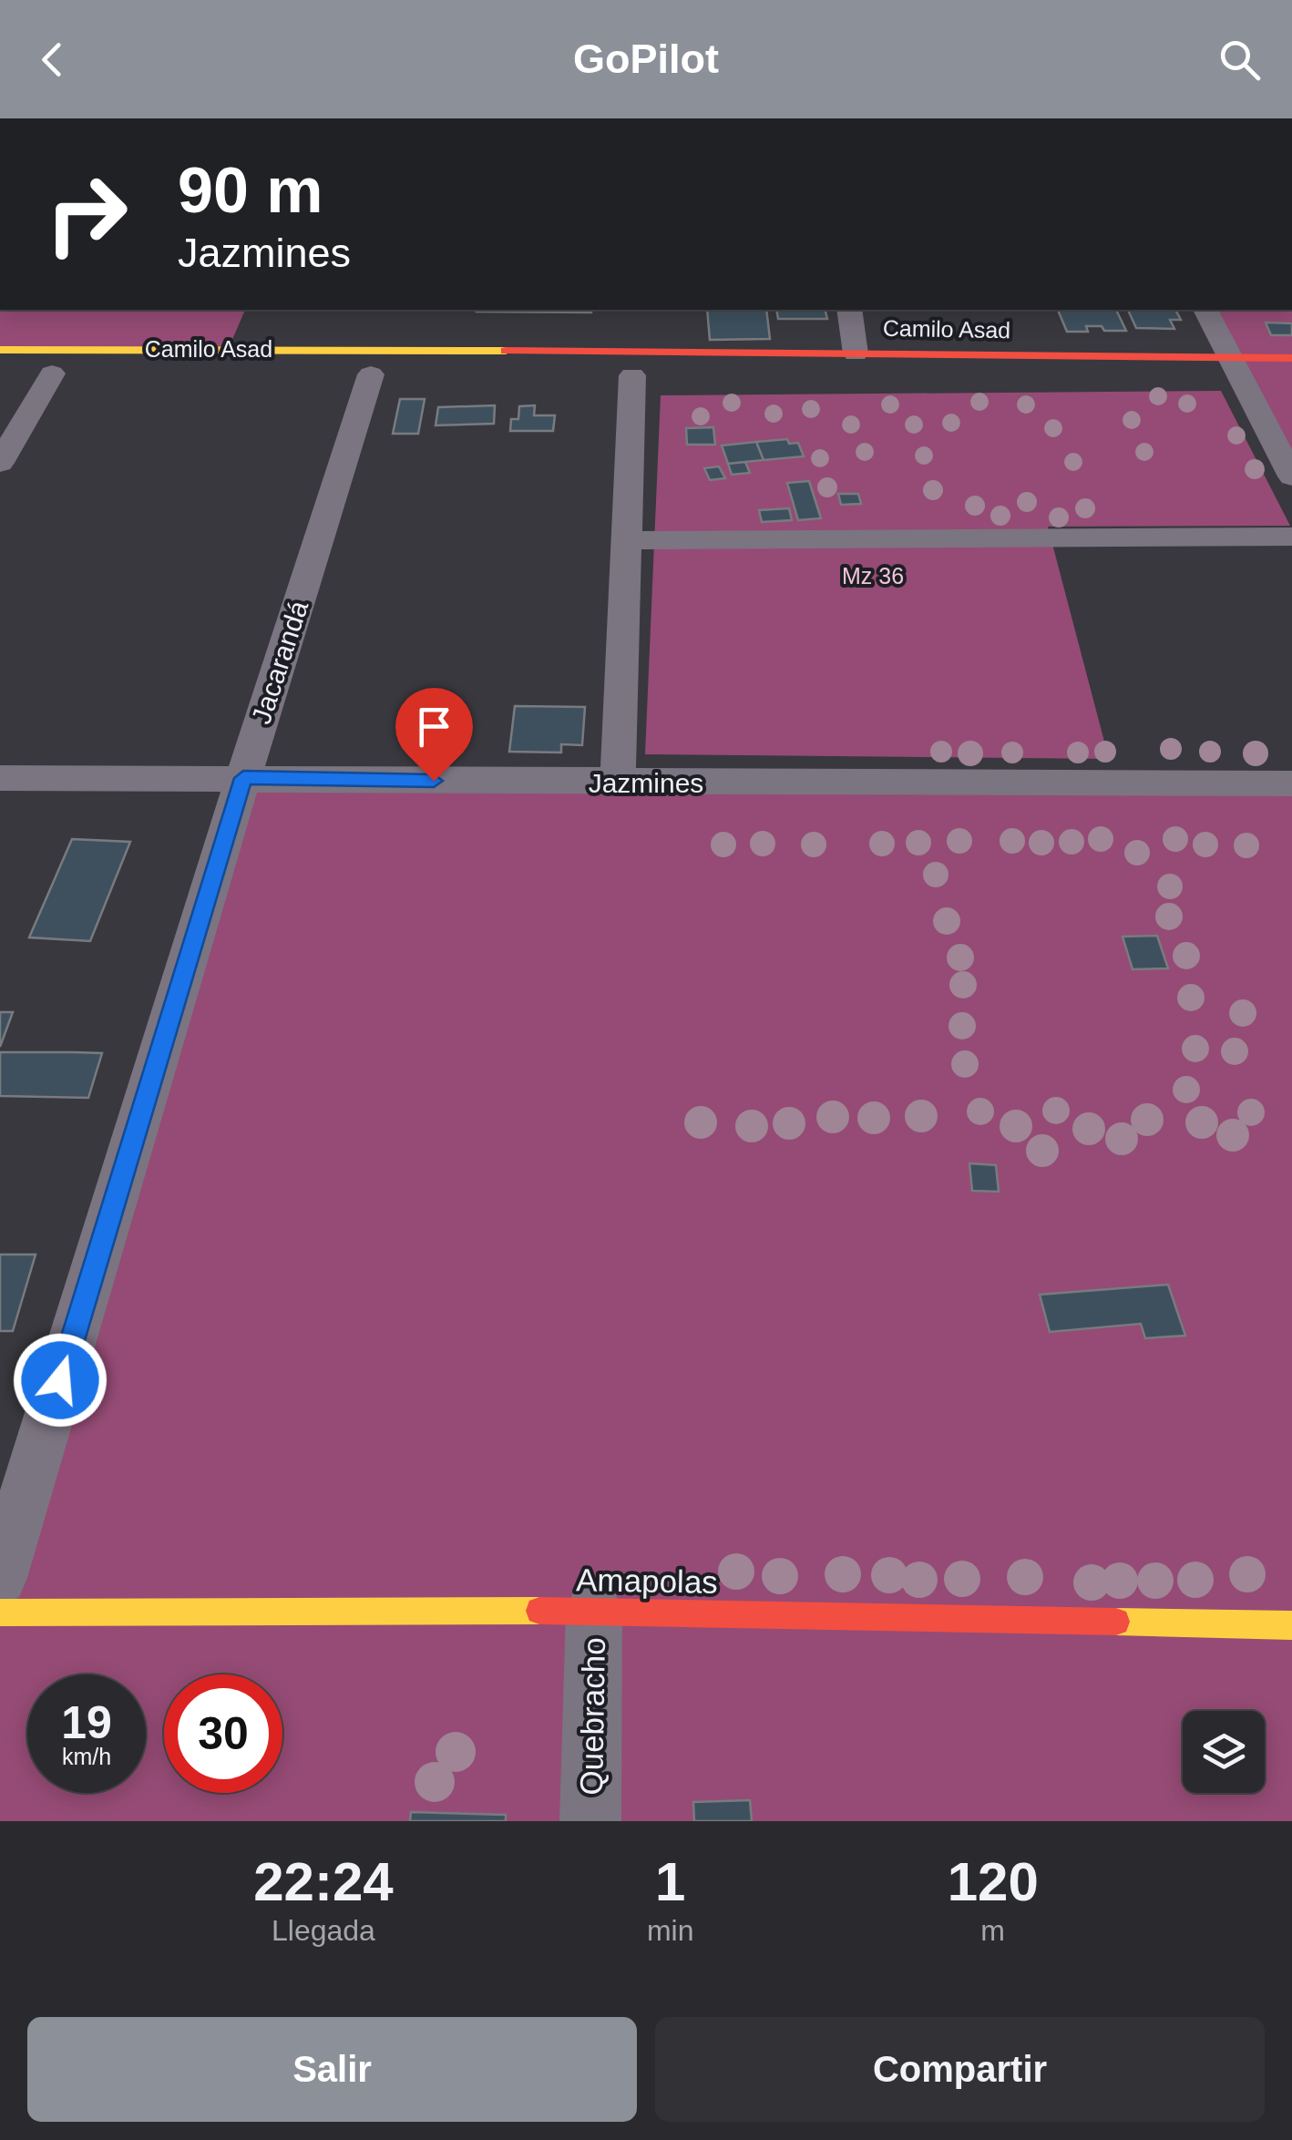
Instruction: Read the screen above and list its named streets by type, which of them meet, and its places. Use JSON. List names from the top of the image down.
{
  "streets": {
    "street": [
      "Camilo Asad",
      "Jacarandá",
      "Jazmines",
      "Amapolas",
      "Quebracho"
    ]
  },
  "crossings": [
    ["Jacarandá", "Jazmines"],
    ["Amapolas", "Quebracho"]
  ],
  "parks": ["Mz 36"],
  "page": {
    "header": "GoPilot",
    "turn": ["90 m", "Jazmines"],
    "speed": "19 km/h",
    "limit": "30",
    "eta": [
      "22:24",
      "Llegada",
      "1",
      "min",
      "120",
      "m"
    ],
    "buttons": ["Salir", "Compartir"]
  }
}
